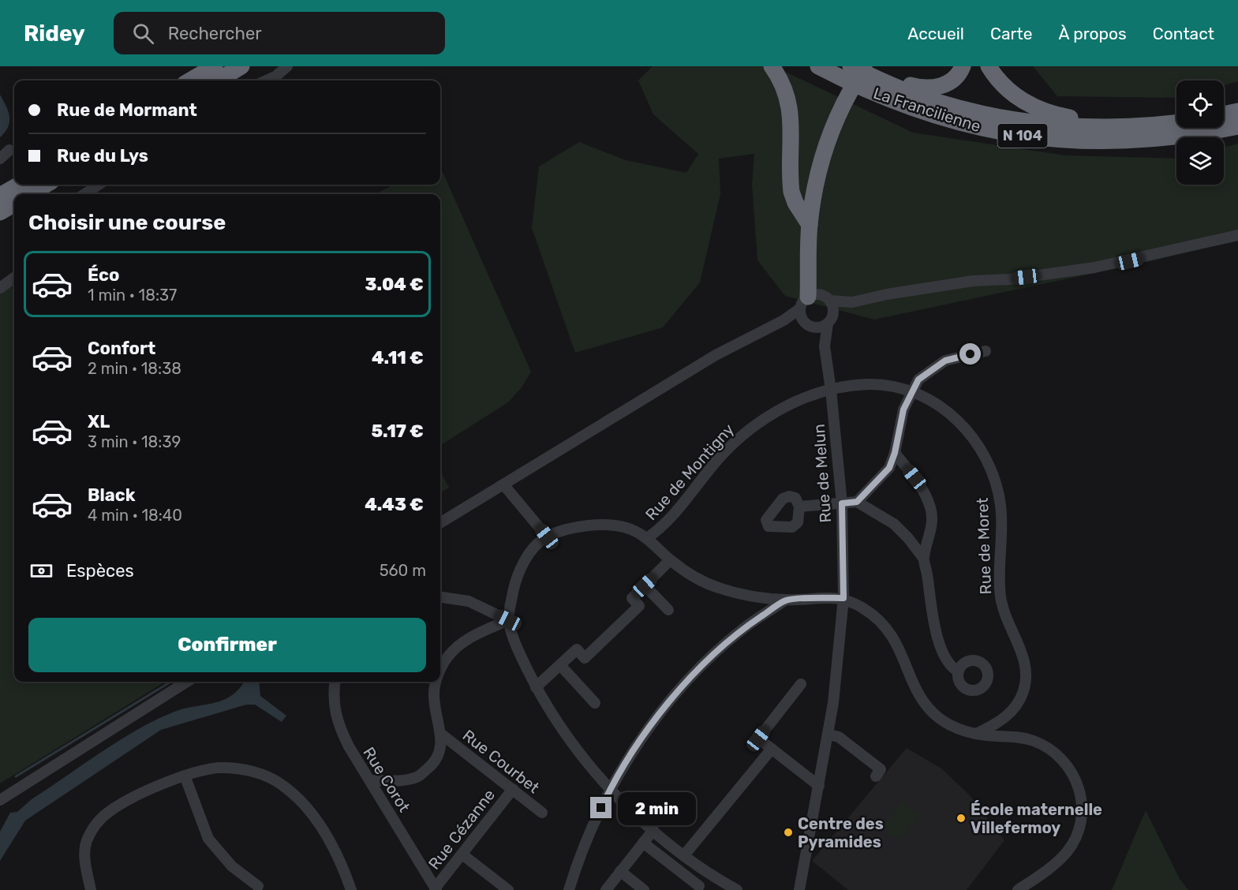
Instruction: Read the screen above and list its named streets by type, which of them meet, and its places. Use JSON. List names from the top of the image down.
{
  "streets": {
    "highway": ["La Francilienne", "N 104"],
    "street": [
      "Rue de Montigny",
      "Rue de Melun",
      "Rue de Moret",
      "Rue Courbet",
      "Rue Corot",
      "Rue Cézanne"
    ]
  },
  "crossings": [
    ["Rue de Montigny", "Rue de Melun"],
    ["Rue de Montigny", "Rue de Moret"],
    ["Rue de Melun", "Rue de Moret"],
    ["Rue Courbet", "Rue Cézanne"],
    ["Rue Corot", "Rue Cézanne"]
  ],
  "places": ["École maternelle Villefermoy", "Centre des Pyramides"],
  "page": {
    "header": "Ridey",
    "search": "Rechercher",
    "nav": [
      "Accueil",
      "Carte",
      "À propos",
      "Contact"
    ],
    "banner": ["Rue de Mormant", "Rue du Lys"],
    "heading": "Choisir une course",
    "list": [
      {
        "name": "Éco",
        "note": "1 min · 18:37",
        "value": "3.04 €"
      },
      {
        "name": "Confort",
        "note": "2 min · 18:38",
        "value": "4.11 €"
      },
      {
        "name": "XL",
        "note": "3 min · 18:39",
        "value": "5.17 €"
      },
      {
        "name": "Black",
        "note": "4 min · 18:40",
        "value": "4.43 €"
      }
    ],
    "pay": ["Espèces", "560 m"],
    "buttons": "Confirmer",
    "bubble": "2 min"
  }
}
